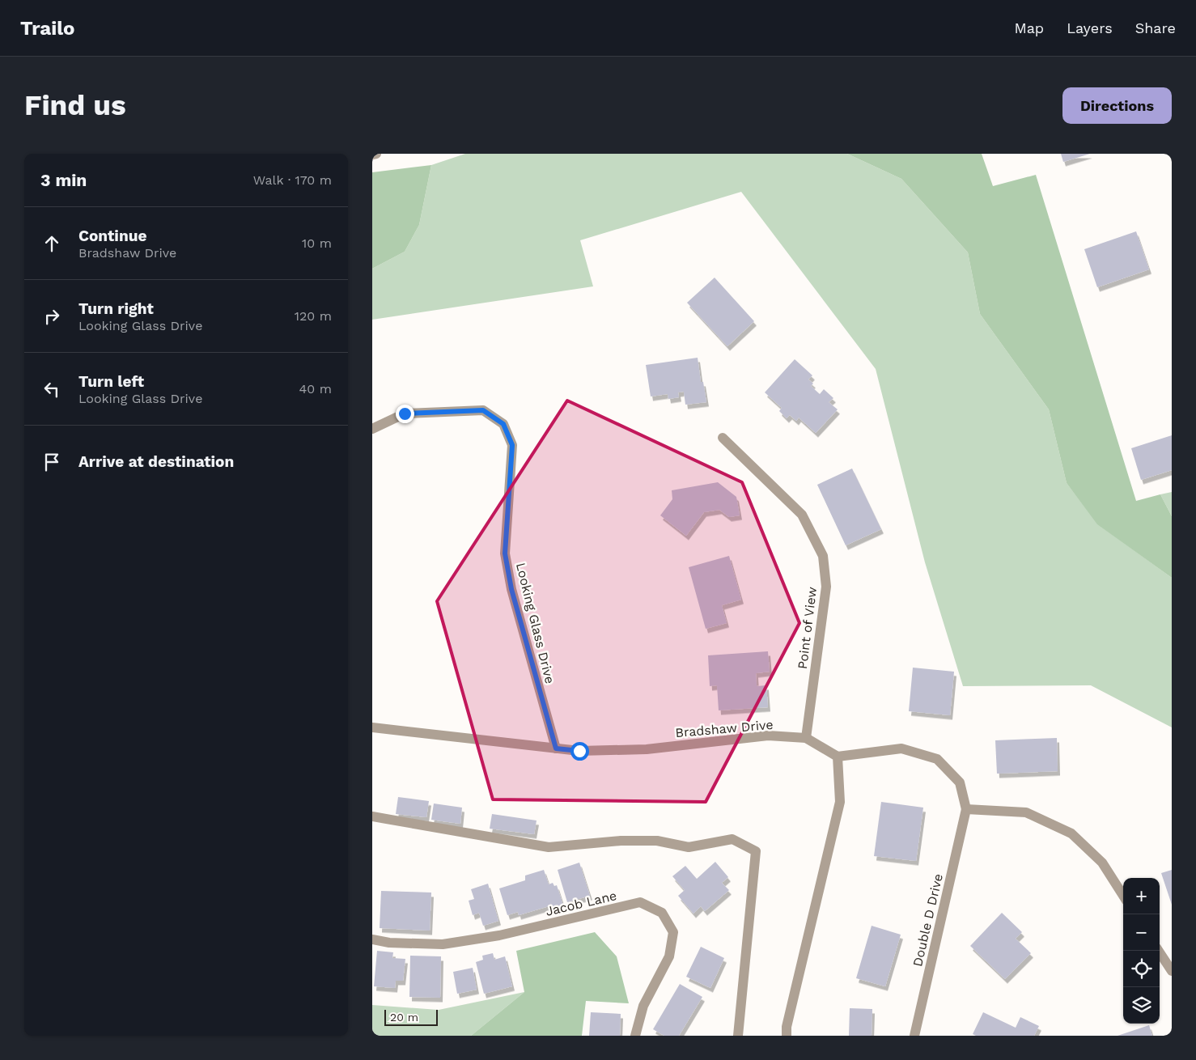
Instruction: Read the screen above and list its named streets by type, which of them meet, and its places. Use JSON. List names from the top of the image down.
{
  "streets": {
    "street": [
      "Looking Glass Drive",
      "Point of View",
      "Bradshaw Drive",
      "Jacob Lane",
      "Double D Drive"
    ]
  },
  "crossings": [
    ["Looking Glass Drive", "Bradshaw Drive"],
    ["Point of View", "Bradshaw Drive"]
  ],
  "scale_bar": "20 m",
  "page": {
    "header": "Trailo",
    "nav": ["Map", "Layers", "Share"],
    "buttons": "Directions",
    "title": "Find us",
    "heading": ["3 min", "Walk · 170 m"],
    "list": [
      ["Continue", "Bradshaw Drive", "10 m"],
      ["Turn right", "Looking Glass Drive", "120 m"],
      ["Turn left", "Looking Glass Drive", "40 m"],
      "Arrive at destination"
    ],
    "map_buttons": ["+", "−"],
    "scale": "20 m"
  }
}
